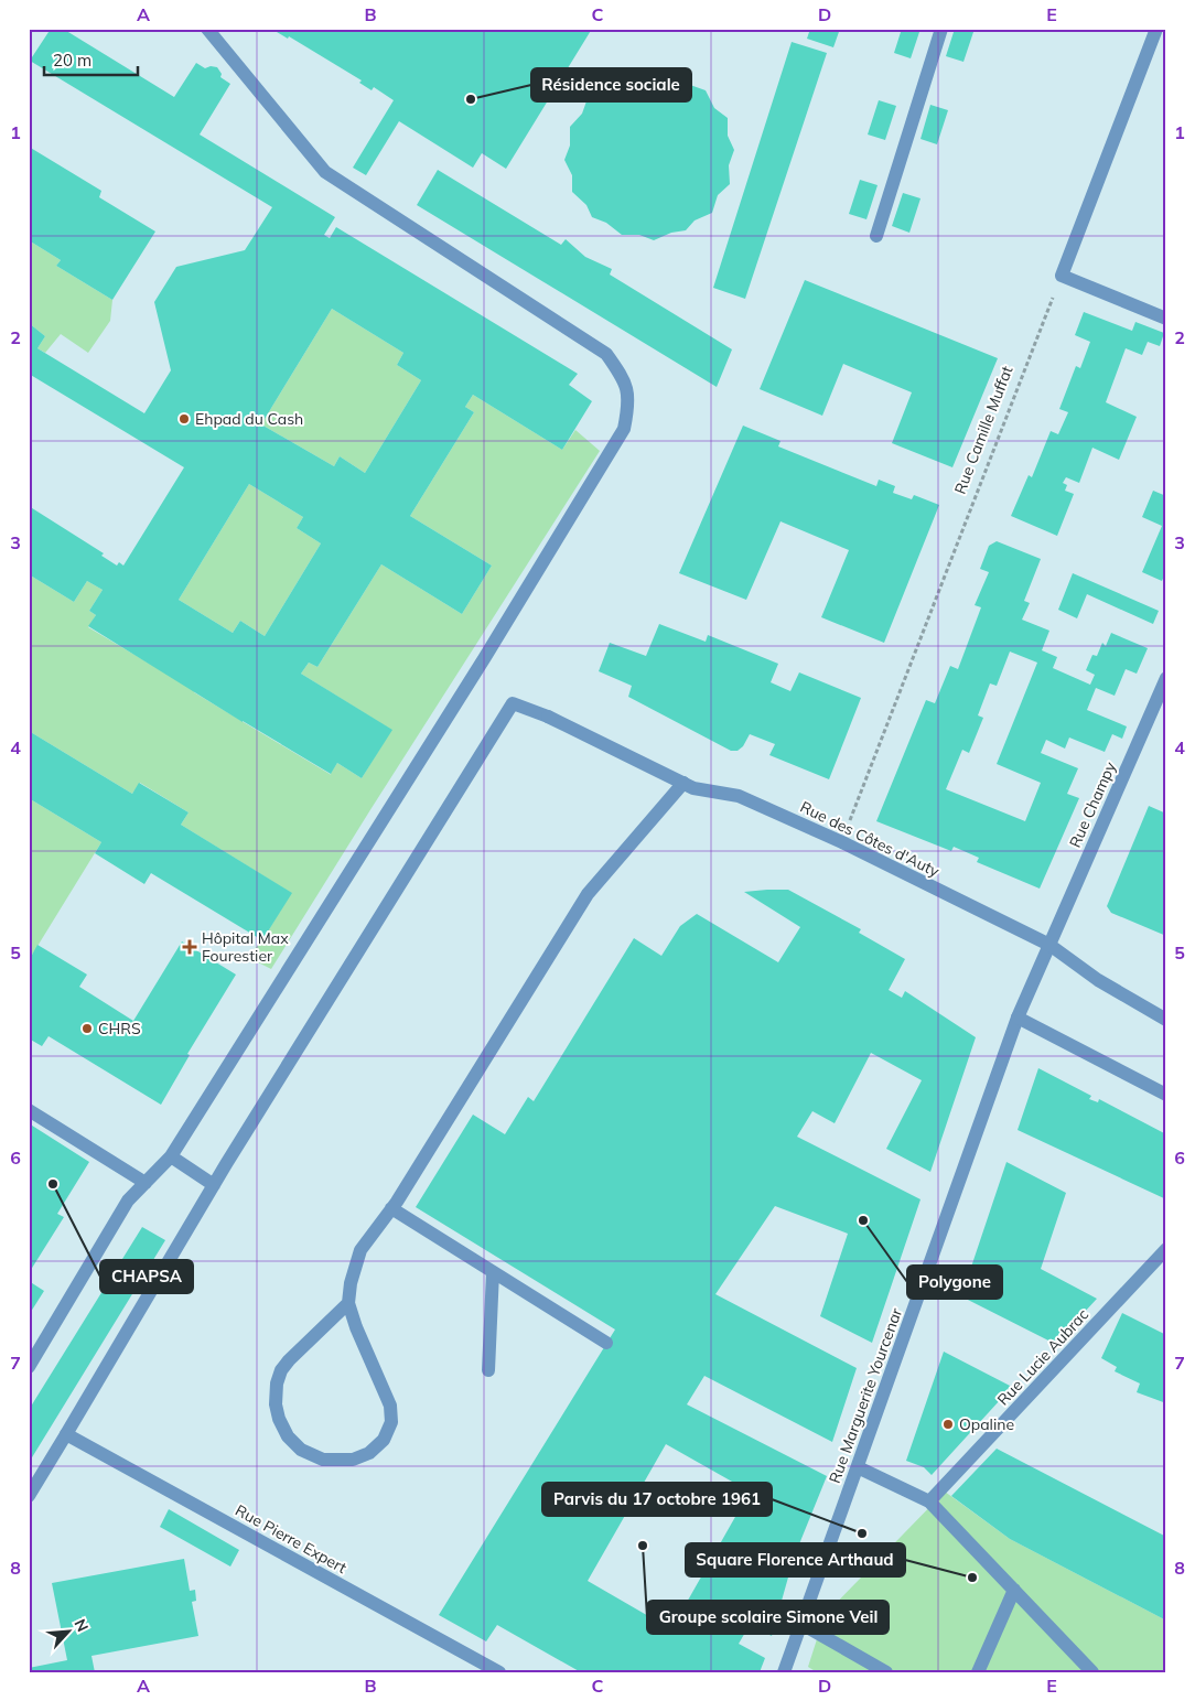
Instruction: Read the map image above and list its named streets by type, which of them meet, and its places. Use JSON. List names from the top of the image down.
{
  "streets": {
    "street": [
      "Rue Champy",
      "Rue des Côtes d'Auty",
      "Rue Lucie Aubrac",
      "Rue Marguerite Yourcenar",
      "Rue Pierre Expert"
    ],
    "path": ["Rue Camille Muffat"]
  },
  "crossings": [
    ["Rue Camille Muffat", "Rue des Côtes d'Auty"],
    ["Rue Champy", "Rue des Côtes d'Auty"],
    ["Rue Champy", "Rue Marguerite Yourcenar"],
    ["Rue des Côtes d'Auty", "Rue Marguerite Yourcenar"]
  ],
  "places": {
    "other": [
      "Résidence sociale",
      "Ehpad du Cash",
      "CHRS",
      "CHAPSA",
      "Polygone",
      "Opaline",
      "Parvis du 17 octobre 1961",
      "Groupe scolaire Simone Veil",
      "Square Florence Arthaud"
    ],
    "health": ["Hôpital Max Fourestier"]
  },
  "scale_bar": "20 m",
  "north": "top right",
  "grid": {
    "columns": [
      "A",
      "B",
      "C",
      "D",
      "E"
    ],
    "rows": [
      "1",
      "2",
      "3",
      "4",
      "5",
      "6",
      "7",
      "8"
    ]
  }
}
